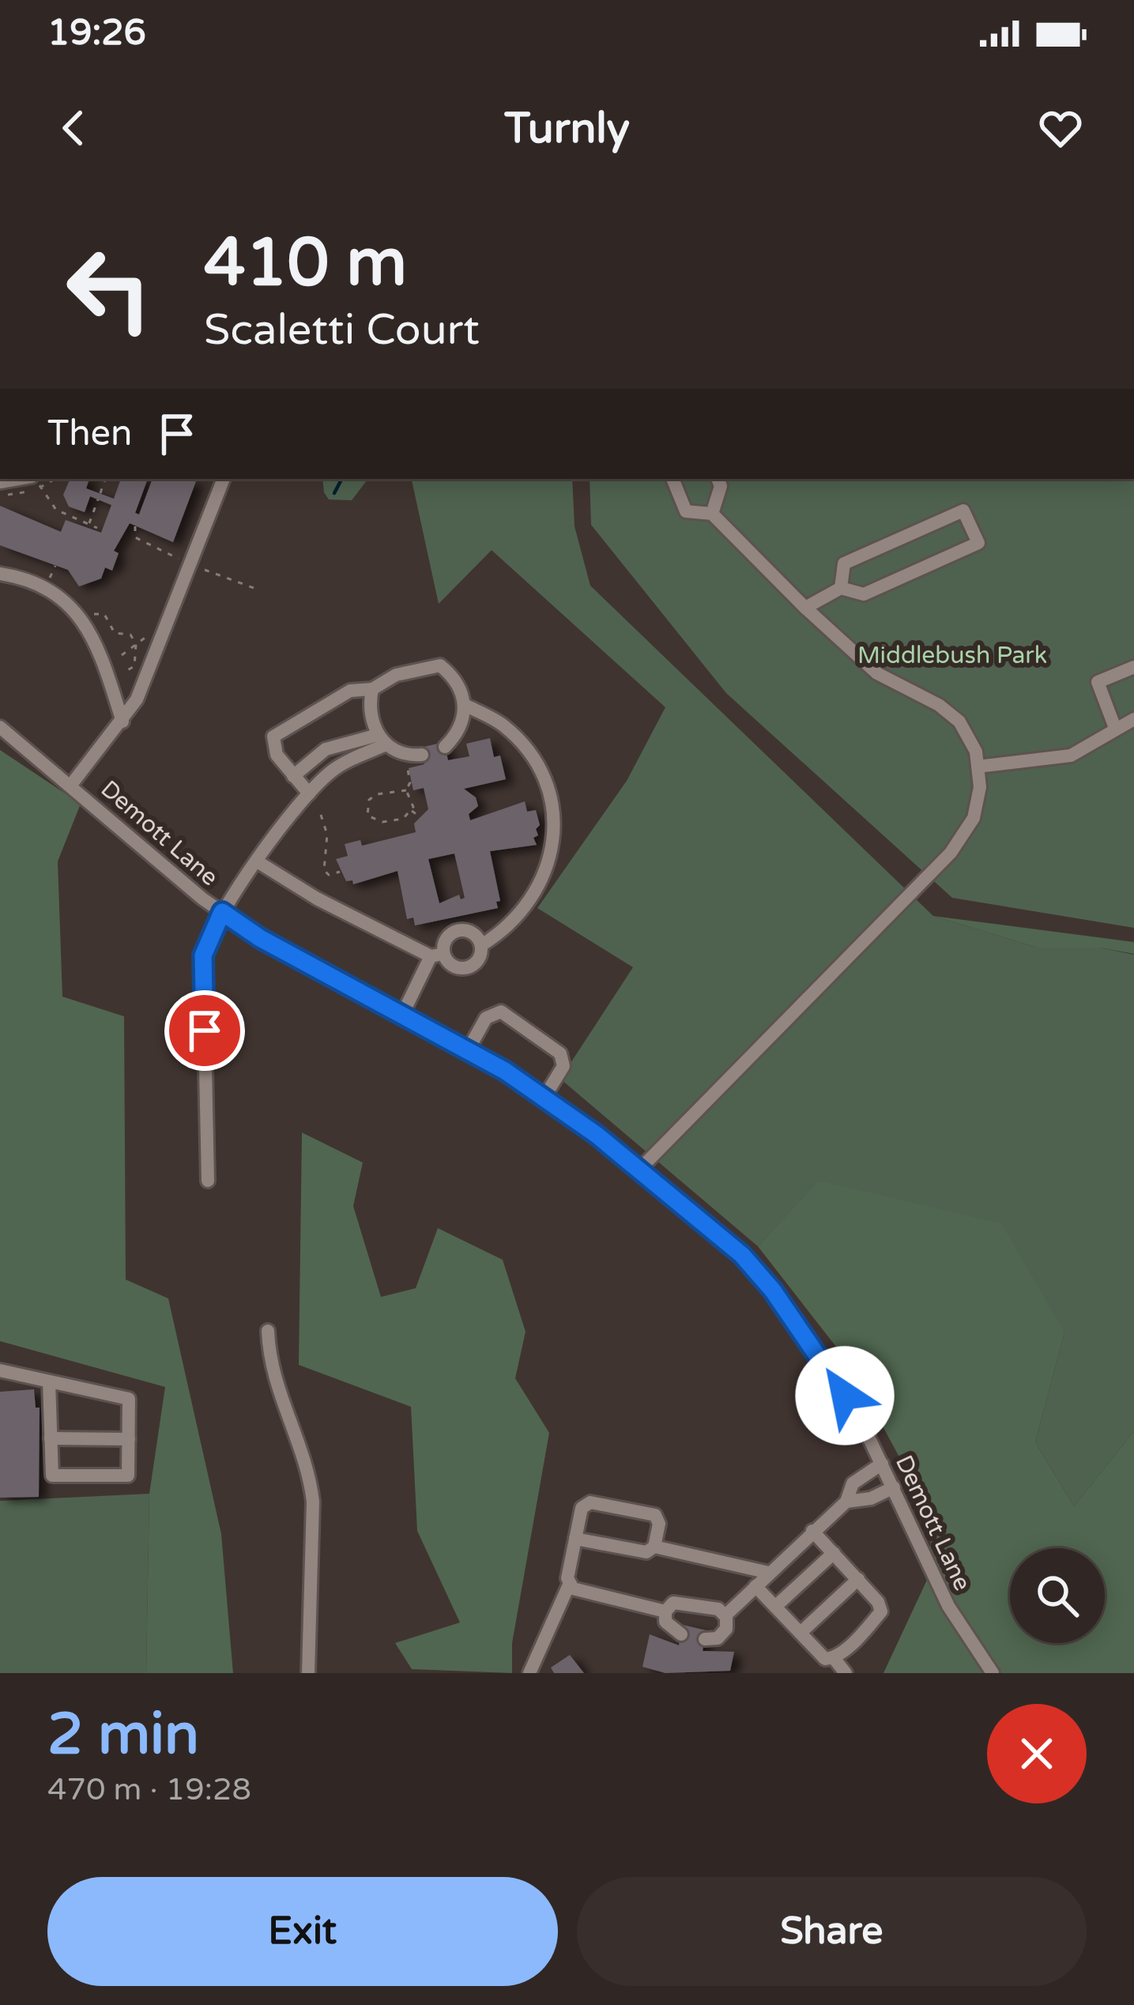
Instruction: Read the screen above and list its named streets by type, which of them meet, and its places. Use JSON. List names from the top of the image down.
{
  "streets": {
    "street": ["Demott Lane"]
  },
  "parks": ["Middlebush Park"],
  "page": {
    "status": "19:26",
    "header": "Turnly",
    "turn": ["410 m", "Scaletti Court"],
    "then": "Then",
    "heading": ["2 min", "470 m · 19:28"],
    "buttons": ["Exit", "Share"]
  }
}
